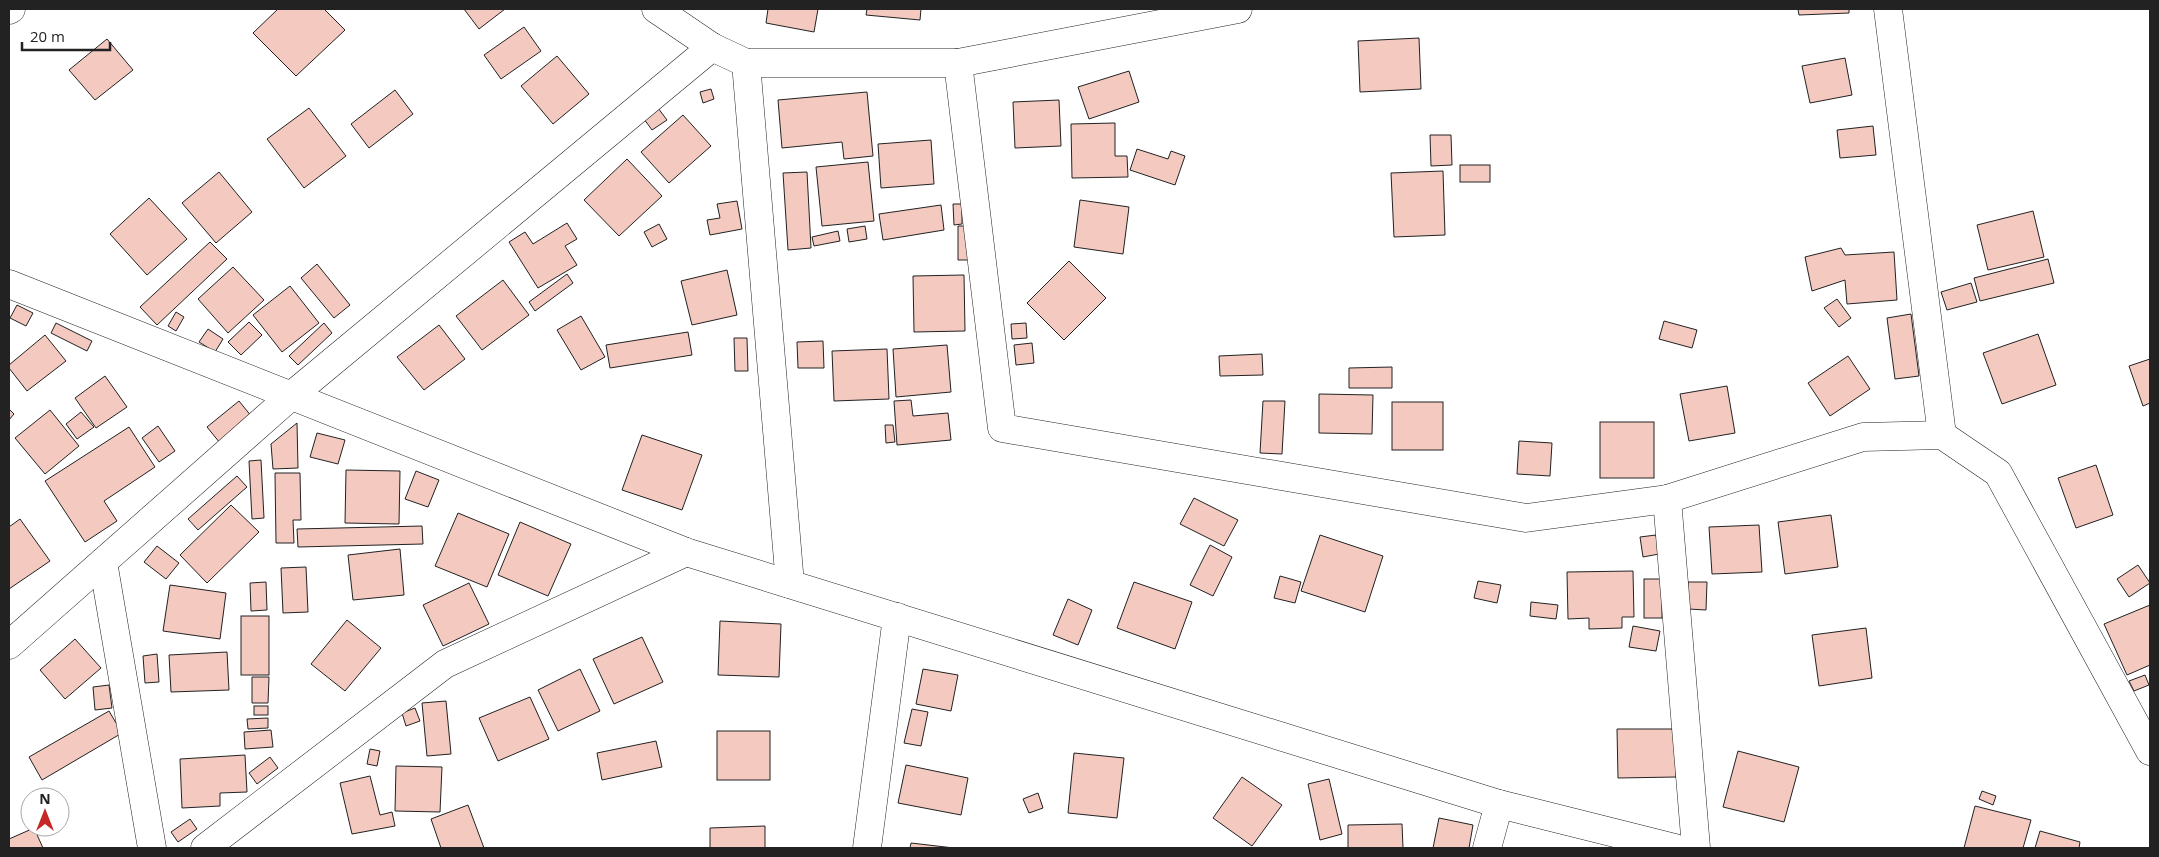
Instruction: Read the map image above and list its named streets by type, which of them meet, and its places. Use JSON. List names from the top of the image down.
{
  "scale_bar": "20 m",
  "north": "top"
}
